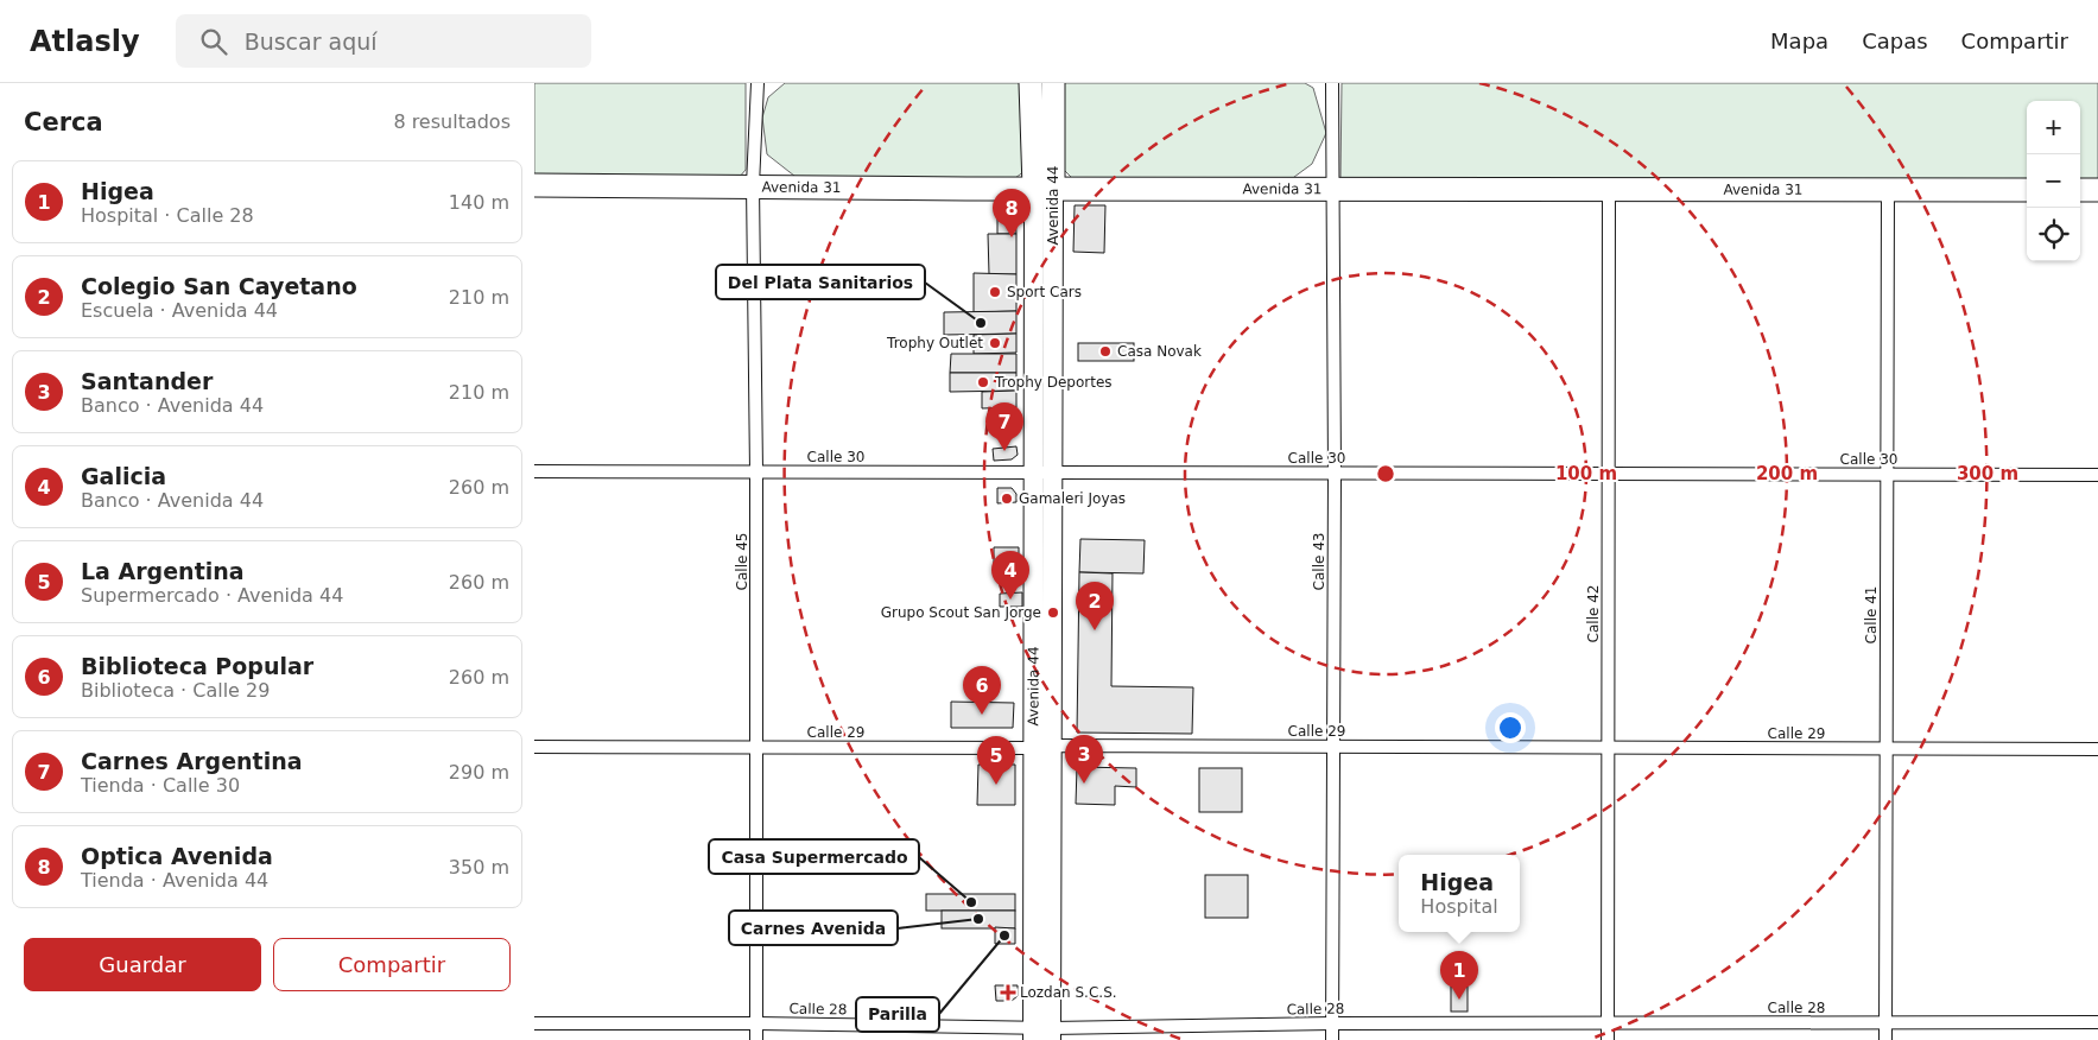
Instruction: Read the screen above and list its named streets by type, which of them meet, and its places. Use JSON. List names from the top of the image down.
{
  "streets": {
    "highway": ["Avenida 31", "Avenida 44"],
    "street": [
      "Calle 30",
      "Calle 45",
      "Calle 43",
      "Calle 42",
      "Calle 41",
      "Calle 29",
      "Calle 28"
    ]
  },
  "crossings": [
    ["Avenida 31", "Avenida 44"],
    ["Avenida 31", "Calle 45"],
    ["Avenida 31", "Calle 43"],
    ["Avenida 31", "Calle 42"],
    ["Avenida 31", "Calle 41"],
    ["Avenida 44", "Calle 30"],
    ["Avenida 44", "Calle 29"],
    ["Avenida 44", "Calle 28"],
    ["Calle 30", "Calle 45"],
    ["Calle 30", "Calle 43"],
    ["Calle 30", "Calle 42"],
    ["Calle 30", "Calle 41"],
    ["Calle 45", "Calle 29"],
    ["Calle 45", "Calle 28"],
    ["Calle 43", "Calle 29"],
    ["Calle 43", "Calle 28"],
    ["Calle 42", "Calle 29"],
    ["Calle 42", "Calle 28"],
    ["Calle 41", "Calle 29"],
    ["Calle 41", "Calle 28"]
  ],
  "places": {
    "other": [
      "Sport Cars",
      "Del Plata Sanitarios",
      "Trophy Outlet",
      "Casa Novak",
      "Trophy Deportes",
      "Gamaleri Joyas",
      "Grupo Scout San Jorge",
      "Casa Supermercado",
      "Carnes Avenida",
      "Parilla"
    ],
    "health": ["Lozdan S.C.S."]
  },
  "page": {
    "header": "Atlasly",
    "search": "Buscar aquí",
    "nav": ["Mapa", "Capas", "Compartir"],
    "heading": ["Cerca", "8 resultados"],
    "map_buttons": ["+", "−"],
    "list": [
      {
        "mark": "1",
        "name": "Higea",
        "note": "Hospital · Calle 28",
        "value": "140 m"
      },
      {
        "mark": "2",
        "name": "Colegio San Cayetano",
        "note": "Escuela · Avenida 44",
        "value": "210 m"
      },
      {
        "mark": "3",
        "name": "Santander",
        "note": "Banco · Avenida 44",
        "value": "210 m"
      },
      {
        "mark": "4",
        "name": "Galicia",
        "note": "Banco · Avenida 44",
        "value": "260 m"
      },
      {
        "mark": "5",
        "name": "La Argentina",
        "note": "Supermercado · Avenida 44",
        "value": "260 m"
      },
      {
        "mark": "6",
        "name": "Biblioteca Popular",
        "note": "Biblioteca · Calle 29",
        "value": "260 m"
      },
      {
        "mark": "7",
        "name": "Carnes Argentina",
        "note": "Tienda · Calle 30",
        "value": "290 m"
      },
      {
        "mark": "8",
        "name": "Optica Avenida",
        "note": "Tienda · Avenida 44",
        "value": "350 m"
      }
    ],
    "pins": [
      "8",
      "7",
      "4",
      "2",
      "6",
      "3",
      "5",
      "1"
    ],
    "popup": ["Higea", "Hospital"],
    "buttons": ["Guardar", "Compartir"]
  },
  "rings": ["100 m", "200 m", "300 m"]
}
